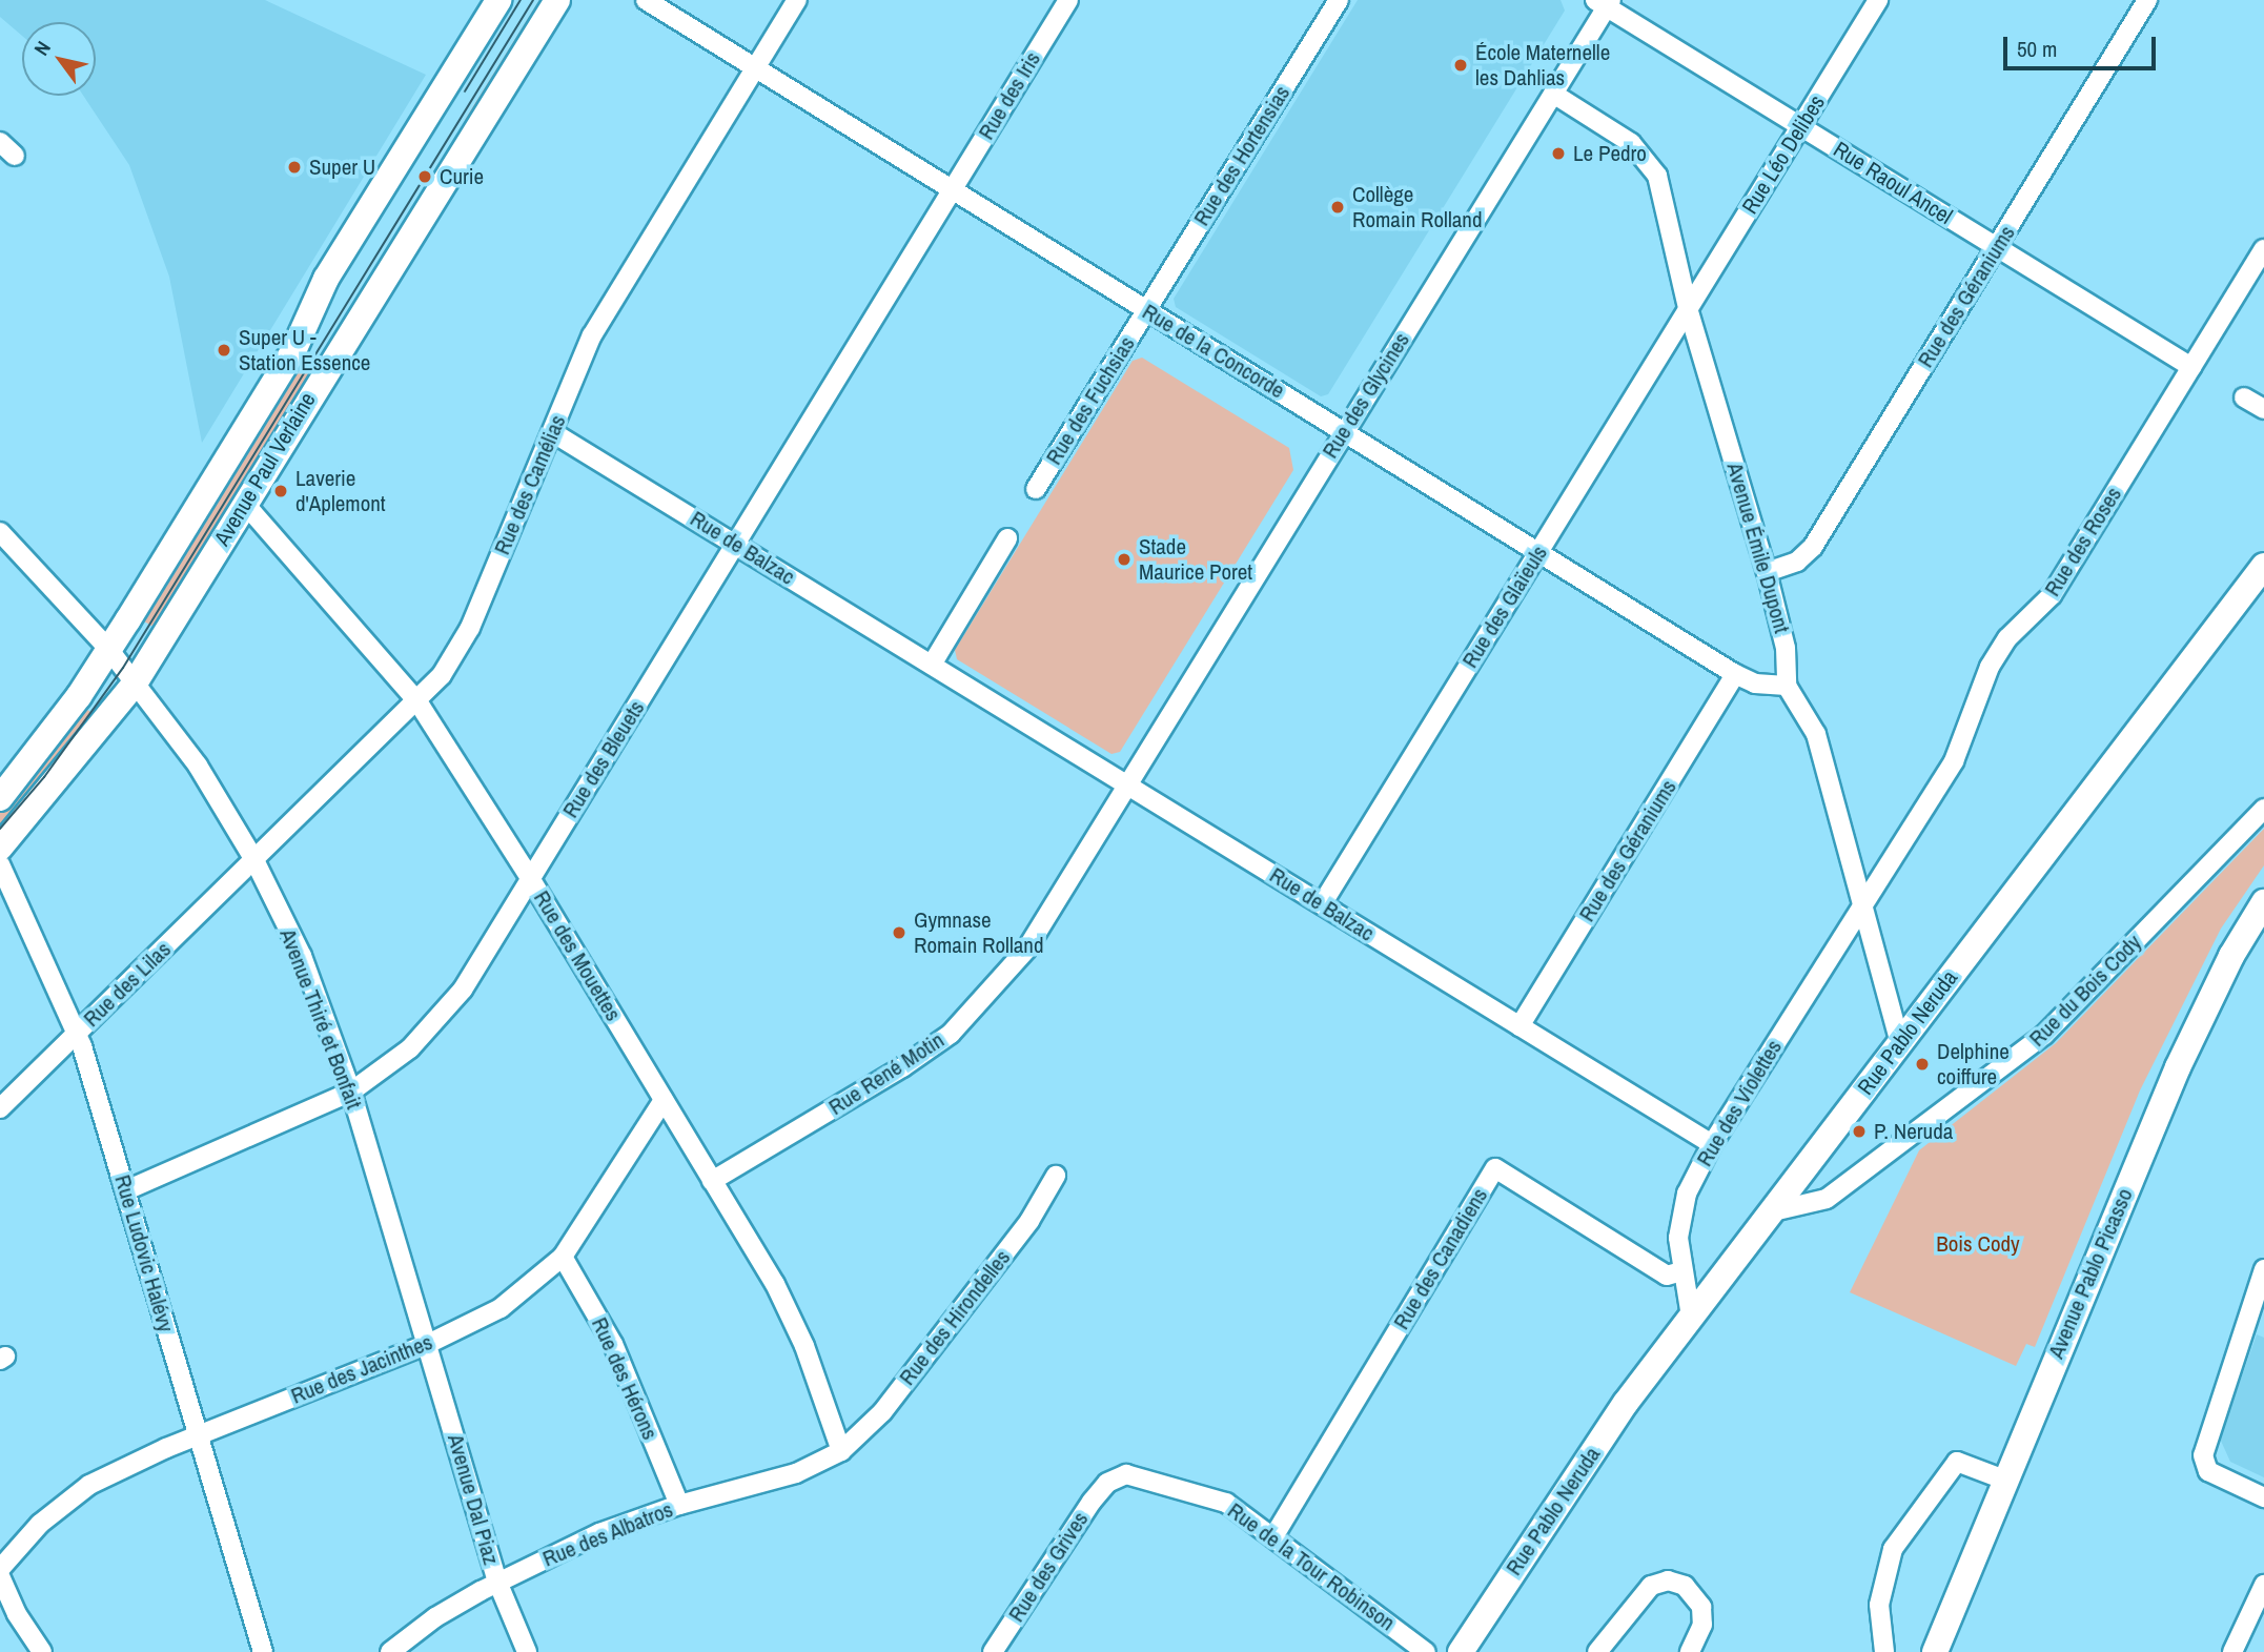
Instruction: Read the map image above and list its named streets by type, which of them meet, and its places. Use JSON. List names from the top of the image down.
{
  "streets": {
    "street": [
      "Rue des Iris",
      "Rue Léo Delibes",
      "Rue des Hortensias",
      "Rue Raoul Ancel",
      "Rue des Géraniums",
      "Rue de la Concorde",
      "Rue des Glycines",
      "Rue des Fuchsias",
      "Avenue Paul Verlaine",
      "Rue des Camélias",
      "Rue des Roses",
      "Rue de Balzac",
      "Avenue Émile Dupont",
      "Rue des Glaïeuls",
      "Rue des Bleuets",
      "Rue des Mouettes",
      "Rue des Lilas",
      "Rue du Bois Cody",
      "Avenue Thiré et Bonfait",
      "Rue Pablo Neruda",
      "Rue René Motin",
      "Rue des Violettes",
      "Rue Ludovic Halévy",
      "Rue des Canadiens",
      "Avenue Pablo Picasso",
      "Rue des Hirondelles",
      "Rue des Jacinthes",
      "Rue des Hérons",
      "Avenue Dal Piaz",
      "Rue des Albatros",
      "Rue des Grives",
      "Rue de la Tour Robinson"
    ]
  },
  "crossings": [
    ["Rue des Iris", "Rue de la Concorde"],
    ["Rue des Iris", "Rue des Bleuets"],
    ["Rue Léo Delibes", "Rue Raoul Ancel"],
    ["Rue Léo Delibes", "Avenue Émile Dupont"],
    ["Rue Léo Delibes", "Rue des Glaïeuls"],
    ["Rue des Hortensias", "Rue de la Concorde"],
    ["Rue des Hortensias", "Rue des Fuchsias"],
    ["Rue Raoul Ancel", "Rue des Géraniums"],
    ["Rue Raoul Ancel", "Rue des Glycines"],
    ["Rue Raoul Ancel", "Rue des Roses"],
    ["Rue des Géraniums", "Rue de la Concorde"],
    ["Rue des Géraniums", "Rue de Balzac"],
    ["Rue des Géraniums", "Avenue Émile Dupont"],
    ["Rue de la Concorde", "Rue des Glycines"],
    ["Rue de la Concorde", "Rue des Fuchsias"],
    ["Rue de la Concorde", "Rue des Camélias"],
    ["Rue de la Concorde", "Avenue Émile Dupont"],
    ["Rue de la Concorde", "Rue des Glaïeuls"],
    ["Rue de la Concorde", "Rue des Bleuets"],
    ["Rue des Glycines", "Rue de Balzac"],
    ["Rue des Glycines", "Avenue Émile Dupont"],
    ["Rue des Glycines", "Rue René Motin"],
    ["Avenue Paul Verlaine", "Rue des Mouettes"],
    ["Avenue Paul Verlaine", "Avenue Thiré et Bonfait"],
    ["Rue des Camélias", "Rue de Balzac"],
    ["Rue des Camélias", "Rue des Mouettes"],
    ["Rue des Camélias", "Rue des Lilas"],
    ["Rue des Camélias", "Avenue Thiré et Bonfait"],
    ["Rue des Roses", "Avenue Émile Dupont"],
    ["Rue des Roses", "Rue des Violettes"],
    ["Rue de Balzac", "Rue des Glaïeuls"],
    ["Rue de Balzac", "Rue des Bleuets"],
    ["Rue de Balzac", "Rue René Motin"],
    ["Rue de Balzac", "Rue des Violettes"],
    ["Avenue Émile Dupont", "Rue des Glaïeuls"],
    ["Avenue Émile Dupont", "Rue Pablo Neruda"],
    ["Avenue Émile Dupont", "Rue des Violettes"],
    ["Rue des Bleuets", "Rue des Mouettes"],
    ["Rue des Bleuets", "Avenue Thiré et Bonfait"],
    ["Rue des Bleuets", "Rue Ludovic Halévy"],
    ["Rue des Mouettes", "Rue René Motin"],
    ["Rue des Mouettes", "Rue des Hirondelles"],
    ["Rue des Mouettes", "Rue des Jacinthes"],
    ["Rue des Mouettes", "Rue des Albatros"],
    ["Rue des Lilas", "Avenue Thiré et Bonfait"],
    ["Rue des Lilas", "Rue Ludovic Halévy"],
    ["Rue du Bois Cody", "Rue Pablo Neruda"],
    ["Avenue Thiré et Bonfait", "Rue des Jacinthes"],
    ["Avenue Thiré et Bonfait", "Avenue Dal Piaz"],
    ["Rue Pablo Neruda", "Rue des Violettes"],
    ["Rue des Violettes", "Rue des Canadiens"],
    ["Rue Ludovic Halévy", "Rue des Jacinthes"],
    ["Rue des Canadiens", "Rue de la Tour Robinson"],
    ["Rue des Hirondelles", "Rue des Albatros"],
    ["Rue des Jacinthes", "Rue des Hérons"],
    ["Rue des Jacinthes", "Avenue Dal Piaz"],
    ["Rue des Hérons", "Rue des Albatros"],
    ["Avenue Dal Piaz", "Rue des Albatros"],
    ["Rue des Grives", "Rue de la Tour Robinson"]
  ],
  "parks": ["Bois Cody"],
  "places": [
    "École Maternelle les Dahlias",
    "Le Pedro",
    "Super U",
    "Curie",
    "Collège Romain Rolland",
    "Super U - Station Essence",
    "Laverie d'Aplemont",
    "Stade Maurice Poret",
    "Gymnase Romain Rolland",
    "Delphine coiffure",
    "P. Neruda"
  ],
  "scale_bar": "50 m",
  "north": "top left"
}
